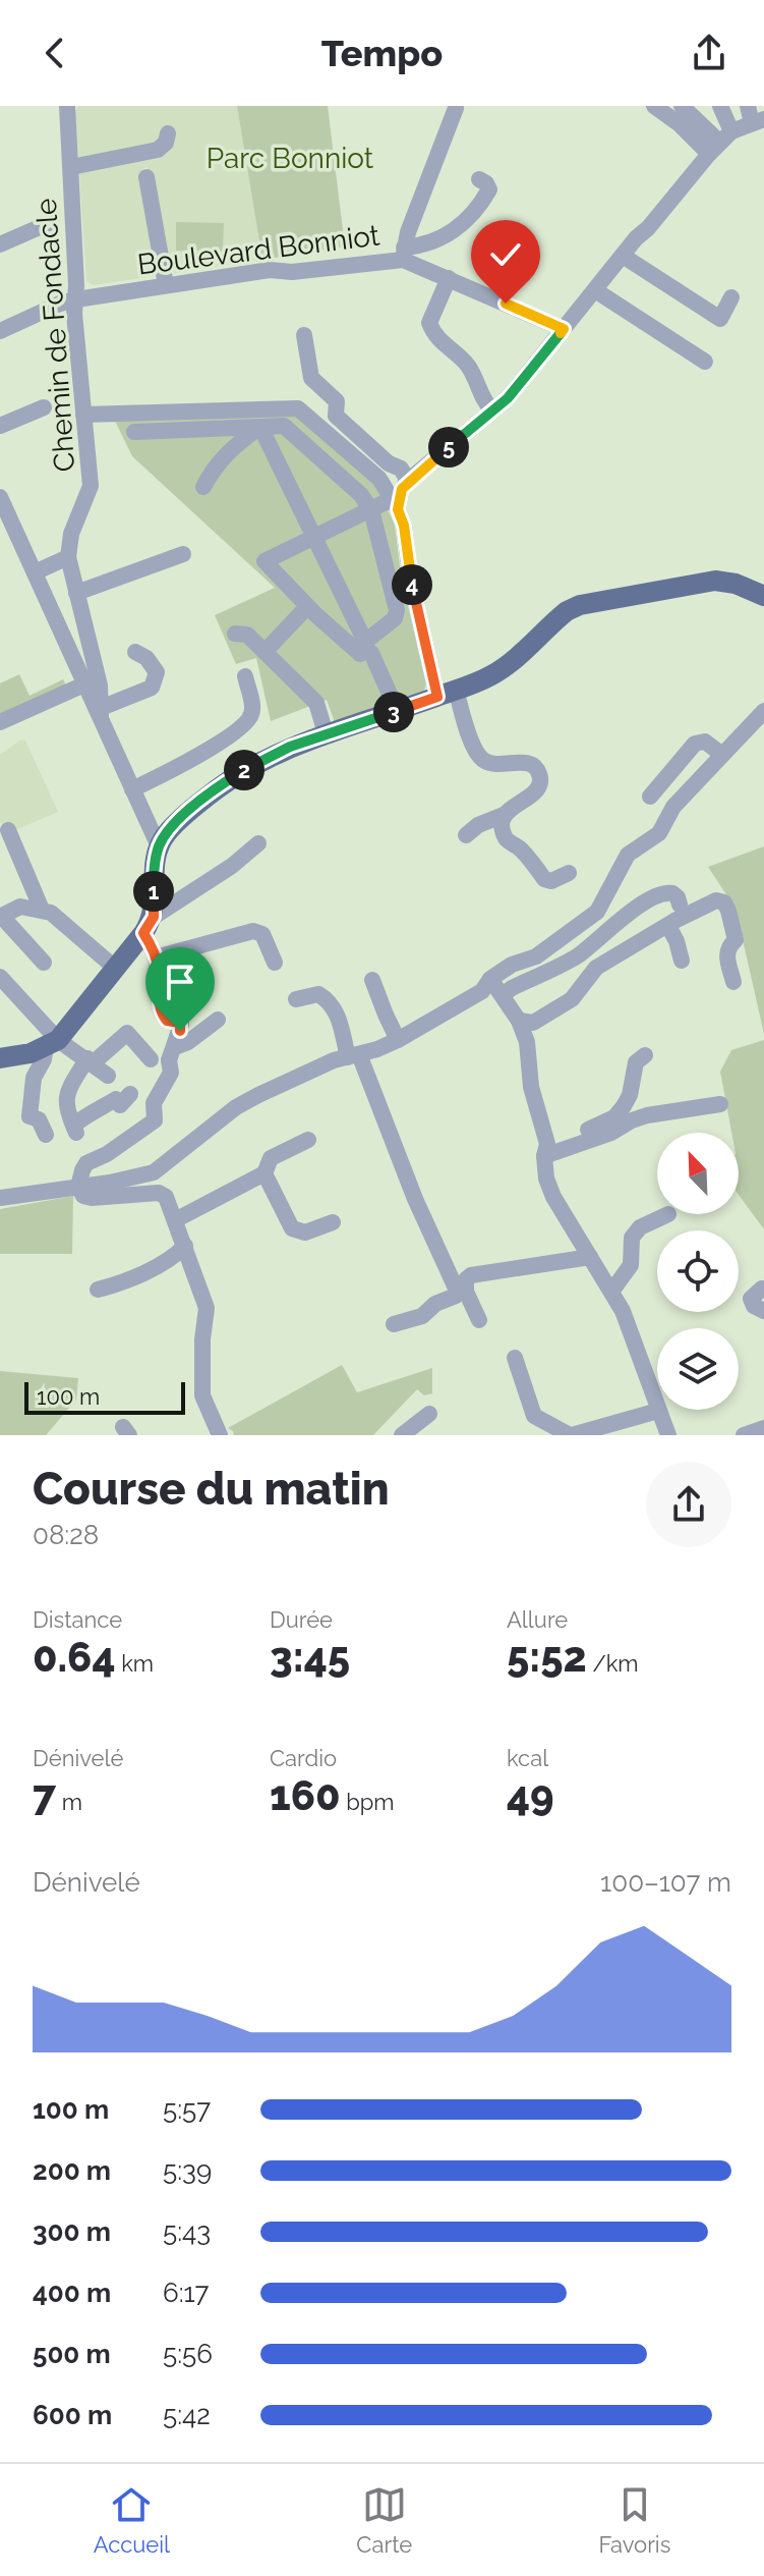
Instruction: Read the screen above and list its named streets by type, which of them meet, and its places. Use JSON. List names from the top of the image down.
{
  "streets": {
    "street": ["Boulevard Bonniot", "Chemin de Fondacle"]
  },
  "crossings": [
    ["Boulevard Bonniot", "Chemin de Fondacle"]
  ],
  "parks": ["Parc Bonniot"],
  "scale_bar": "100 m",
  "north": "top left",
  "page": {
    "header": "Tempo",
    "pins": [
      "5",
      "4",
      "3",
      "2",
      "1"
    ],
    "scale": "100 m",
    "heading": ["Course du matin", "08:28"],
    "stats": [
      ["Distance", "0.64 km"],
      ["Durée", "3:45"],
      ["Allure", "5:52 /km"],
      ["Dénivelé", "7 m"],
      ["Cardio", "160 bpm"],
      ["kcal", "49"]
    ],
    "chart": ["Dénivelé", "100–107 m"],
    "list": [
      {
        "name": "100 m",
        "note": "5:57"
      },
      {
        "name": "200 m",
        "note": "5:39"
      },
      {
        "name": "300 m",
        "note": "5:43"
      },
      {
        "name": "400 m",
        "note": "6:17"
      },
      {
        "name": "500 m",
        "note": "5:56"
      },
      {
        "name": "600 m",
        "note": "5:42"
      }
    ],
    "tabs": ["Accueil", "Carte", "Favoris"]
  }
}
